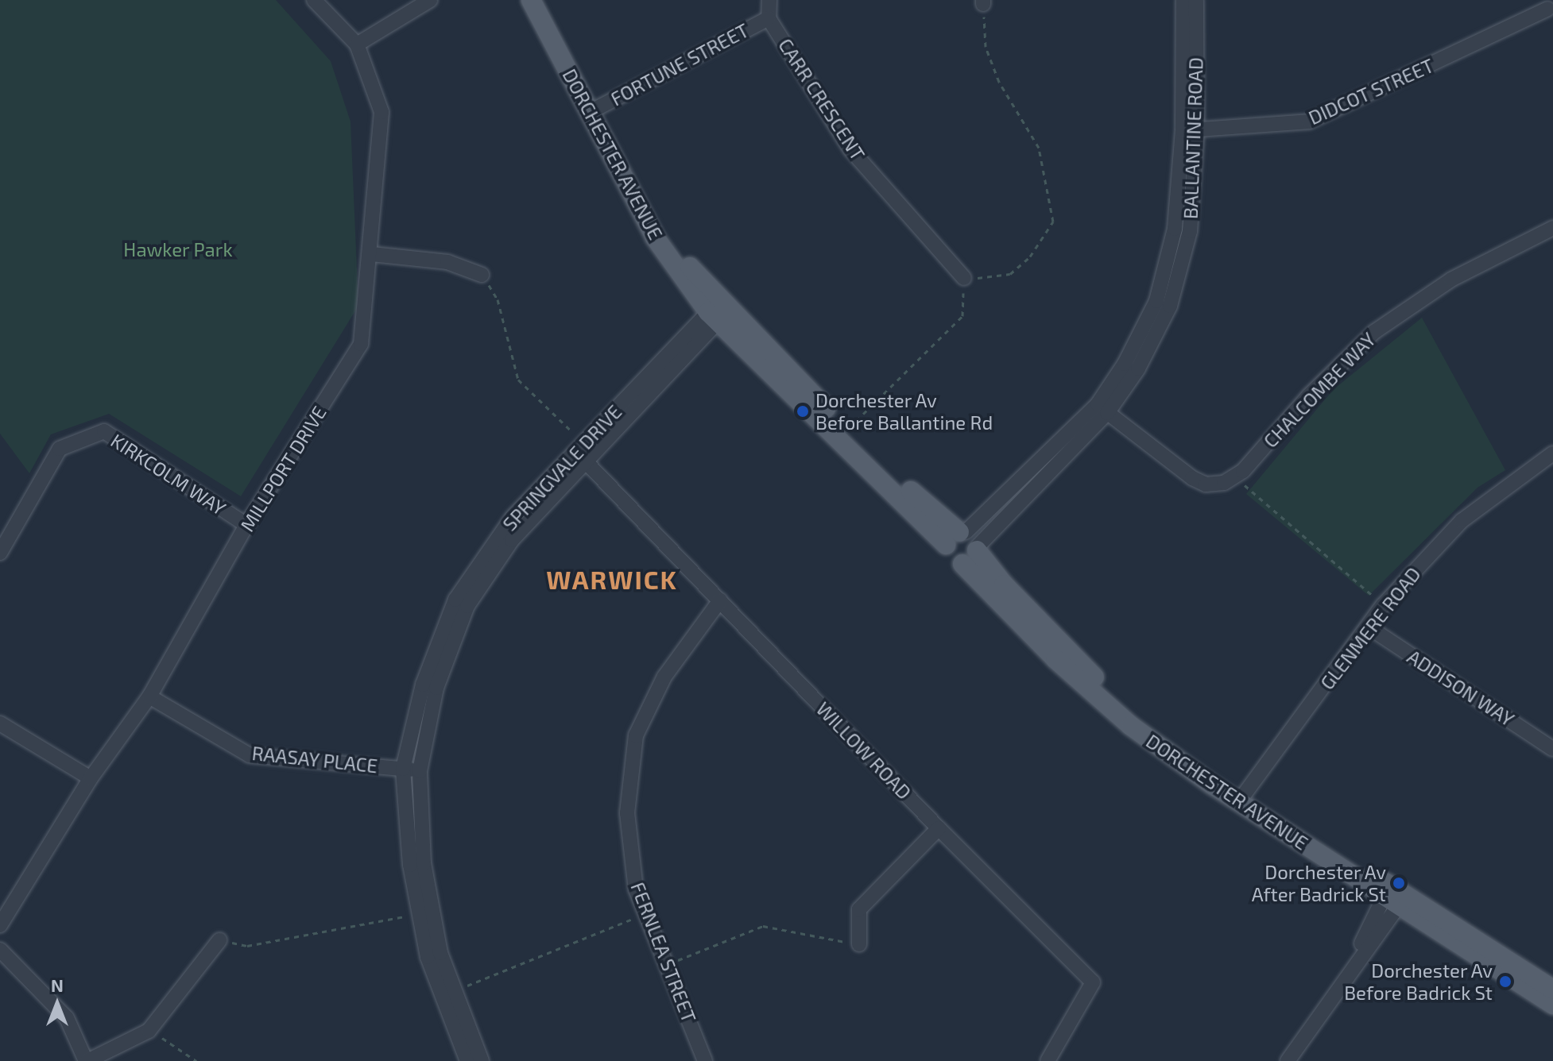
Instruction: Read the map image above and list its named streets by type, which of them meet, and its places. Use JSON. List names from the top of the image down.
{
  "streets": {
    "main road": ["DORCHESTER AVENUE"],
    "street": [
      "FORTUNE STREET",
      "DIDCOT STREET",
      "CARR CRESCENT",
      "BALLANTINE ROAD",
      "CHALCOMBE WAY",
      "SPRINGVALE DRIVE",
      "MILLPORT DRIVE",
      "KIRKCOLM WAY",
      "GLENMERE ROAD",
      "ADDISON WAY",
      "WILLOW ROAD",
      "RAASAY PLACE",
      "FERNLEA STREET"
    ]
  },
  "crossings": [
    ["FORTUNE STREET", "CARR CRESCENT"],
    ["FORTUNE STREET", "DORCHESTER AVENUE"],
    ["DIDCOT STREET", "BALLANTINE ROAD"],
    ["BALLANTINE ROAD", "DORCHESTER AVENUE"],
    ["DORCHESTER AVENUE", "SPRINGVALE DRIVE"],
    ["DORCHESTER AVENUE", "GLENMERE ROAD"],
    ["SPRINGVALE DRIVE", "WILLOW ROAD"],
    ["SPRINGVALE DRIVE", "RAASAY PLACE"],
    ["MILLPORT DRIVE", "KIRKCOLM WAY"],
    ["MILLPORT DRIVE", "RAASAY PLACE"],
    ["GLENMERE ROAD", "ADDISON WAY"],
    ["WILLOW ROAD", "FERNLEA STREET"]
  ],
  "districts": ["WARWICK"],
  "parks": ["Hawker Park"],
  "places": ["Dorchester Av Before Ballantine Rd", "Dorchester Av After Badrick St", "Dorchester Av Before Badrick St"],
  "north": "top"
}
